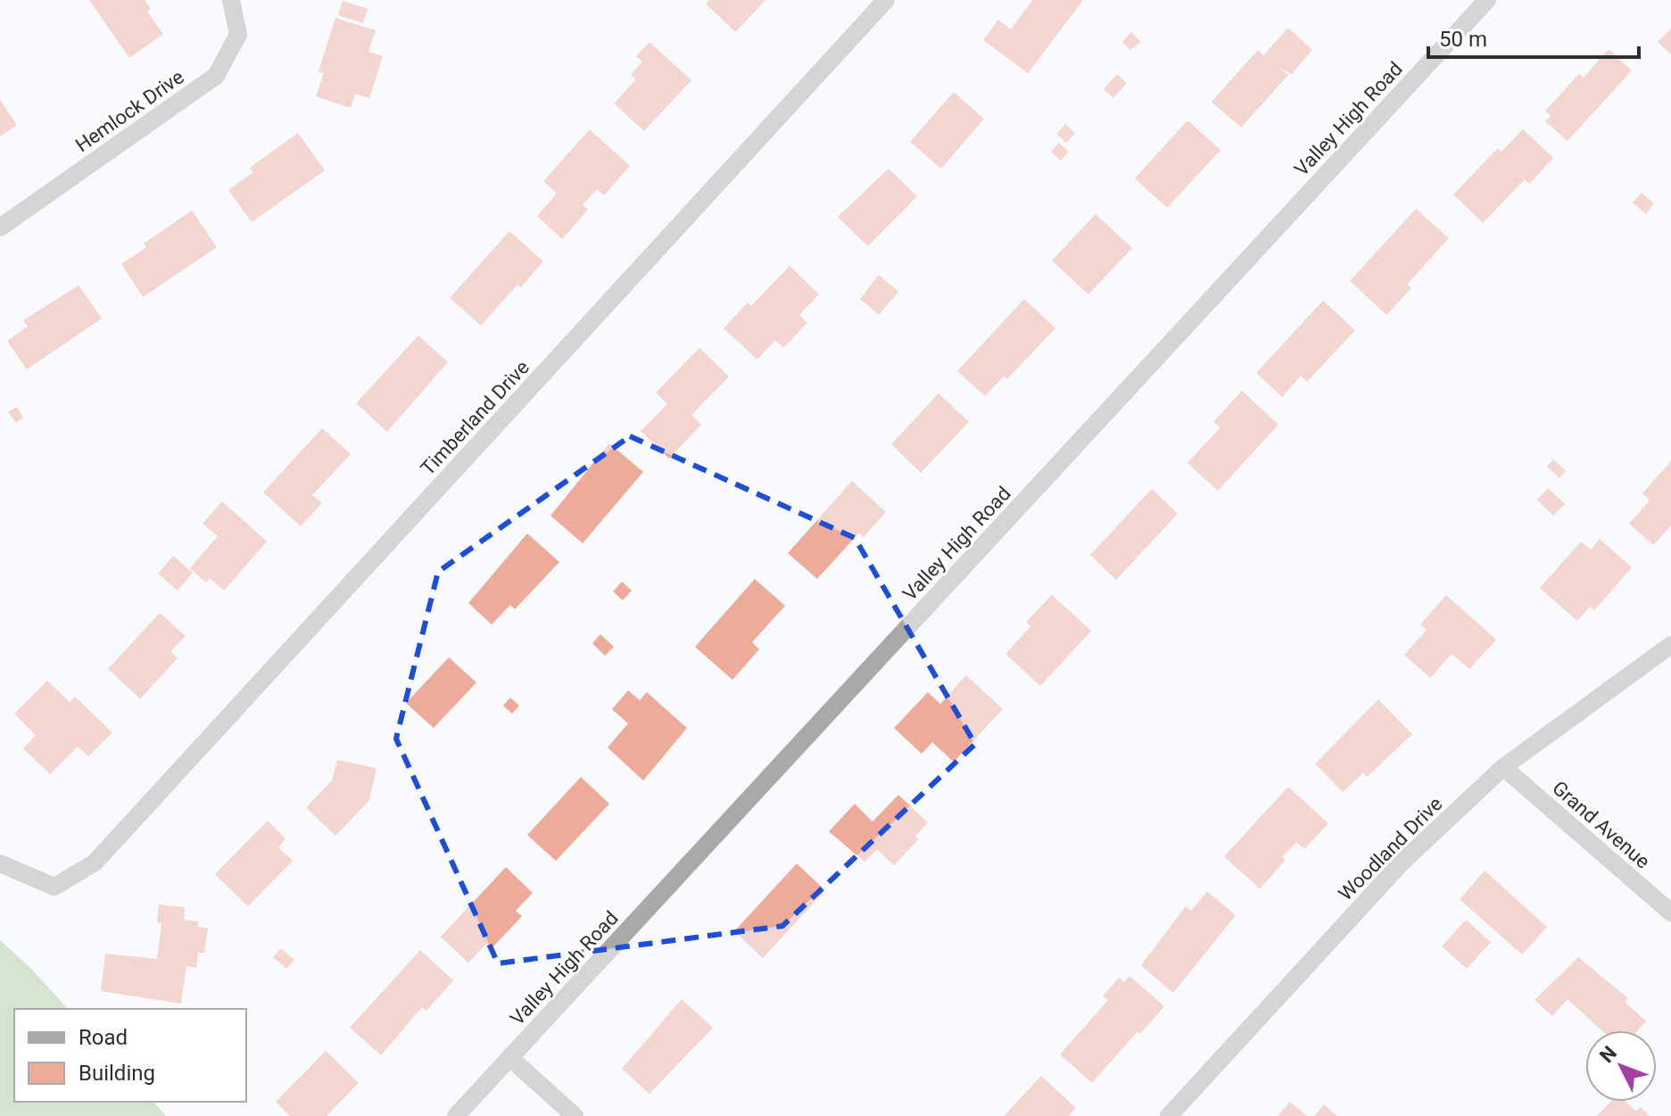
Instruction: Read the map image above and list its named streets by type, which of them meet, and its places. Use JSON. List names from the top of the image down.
{
  "streets": {
    "street": [
      "Hemlock Drive",
      "Valley High Road",
      "Timberland Drive",
      "Grand Avenue",
      "Woodland Drive"
    ]
  },
  "crossings": [
    ["Grand Avenue", "Woodland Drive"]
  ],
  "legend": ["Road", "Building"],
  "scale_bar": "50 m",
  "north": "top left"
}
